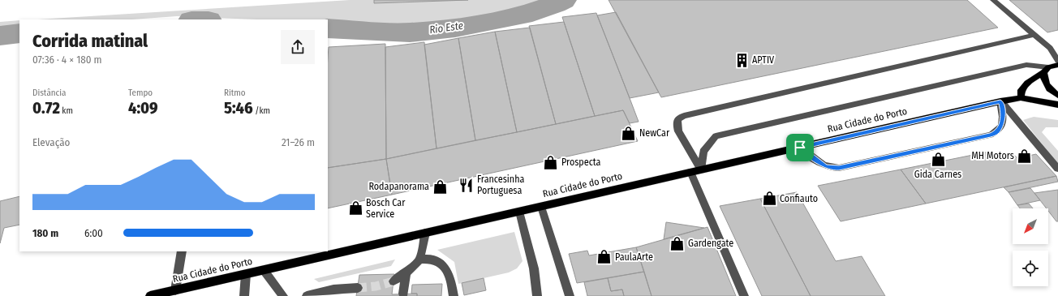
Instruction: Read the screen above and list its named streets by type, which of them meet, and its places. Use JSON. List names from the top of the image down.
{
  "streets": {
    "main road": ["Rua Cidade do Porto"]
  },
  "water": ["Rio Este"],
  "places": {
    "building": ["APTIV"],
    "shop": [
      "NewCar",
      "MH Motors",
      "Gida Carnes",
      "Prospecta",
      "Rodapanorama",
      "Confiauto",
      "Bosch Car Service",
      "Gardengate",
      "PaulaArte"
    ],
    "restaurant": ["Francesinha Portuguesa"]
  },
  "north": "bottom left",
  "page": {
    "heading": ["Corrida matinal", "07:36 · 4 × 180 m"],
    "stats": [
      ["Distância", "0.72 km"],
      ["Tempo", "4:09"],
      ["Ritmo", "5:46 /km"]
    ],
    "chart": ["Elevação", "21–26 m"],
    "list": [
      {
        "name": "180 m",
        "note": "6:00"
      }
    ]
  }
}
